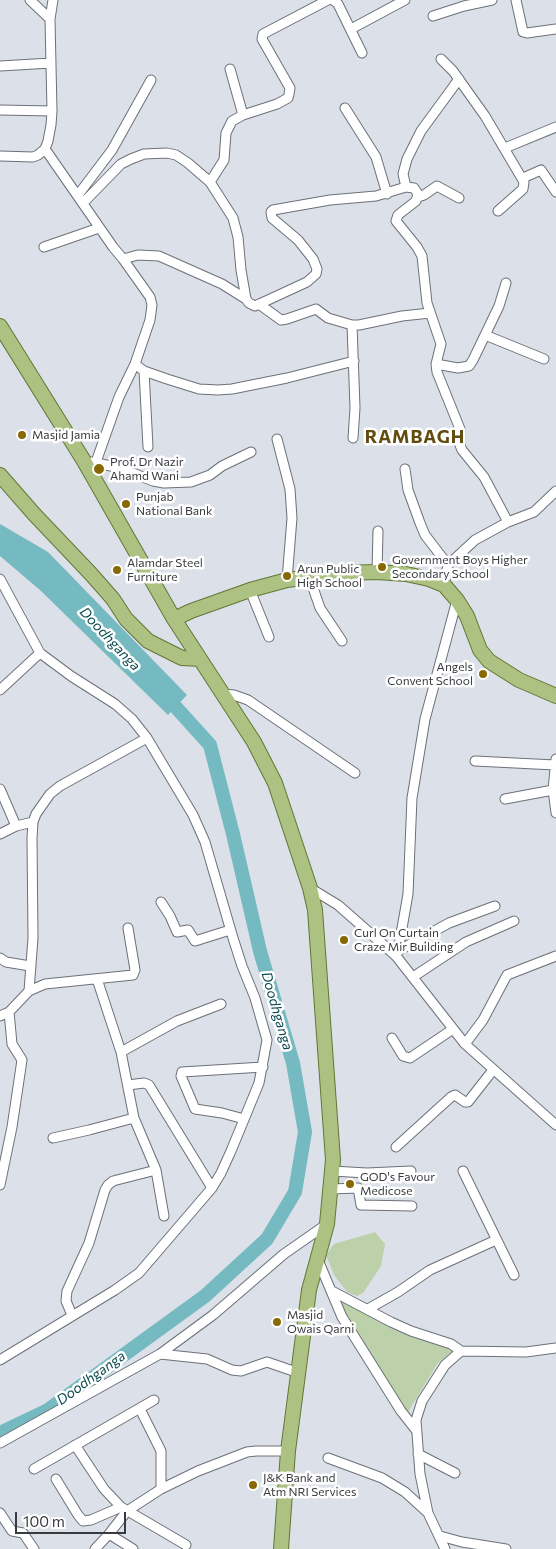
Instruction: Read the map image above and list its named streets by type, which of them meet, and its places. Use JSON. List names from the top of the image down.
{
  "districts": ["RAMBAGH"],
  "water": ["Doodhganga"],
  "places": [
    "Masjid Jamia",
    "Prof. Dr Nazir Ahamd Wani",
    "Punjab National Bank",
    "Government Boys Higher Secondary School",
    "Alamdar Steel Furniture",
    "Arun Public High School",
    "Angels Convent School",
    "Curl On Curtain Craze Mir Building",
    "GOD's Favour Medicose",
    "Masjid Owais Qarni",
    "J&K Bank and Atm NRI Services"
  ],
  "scale_bar": "100 m"
}
